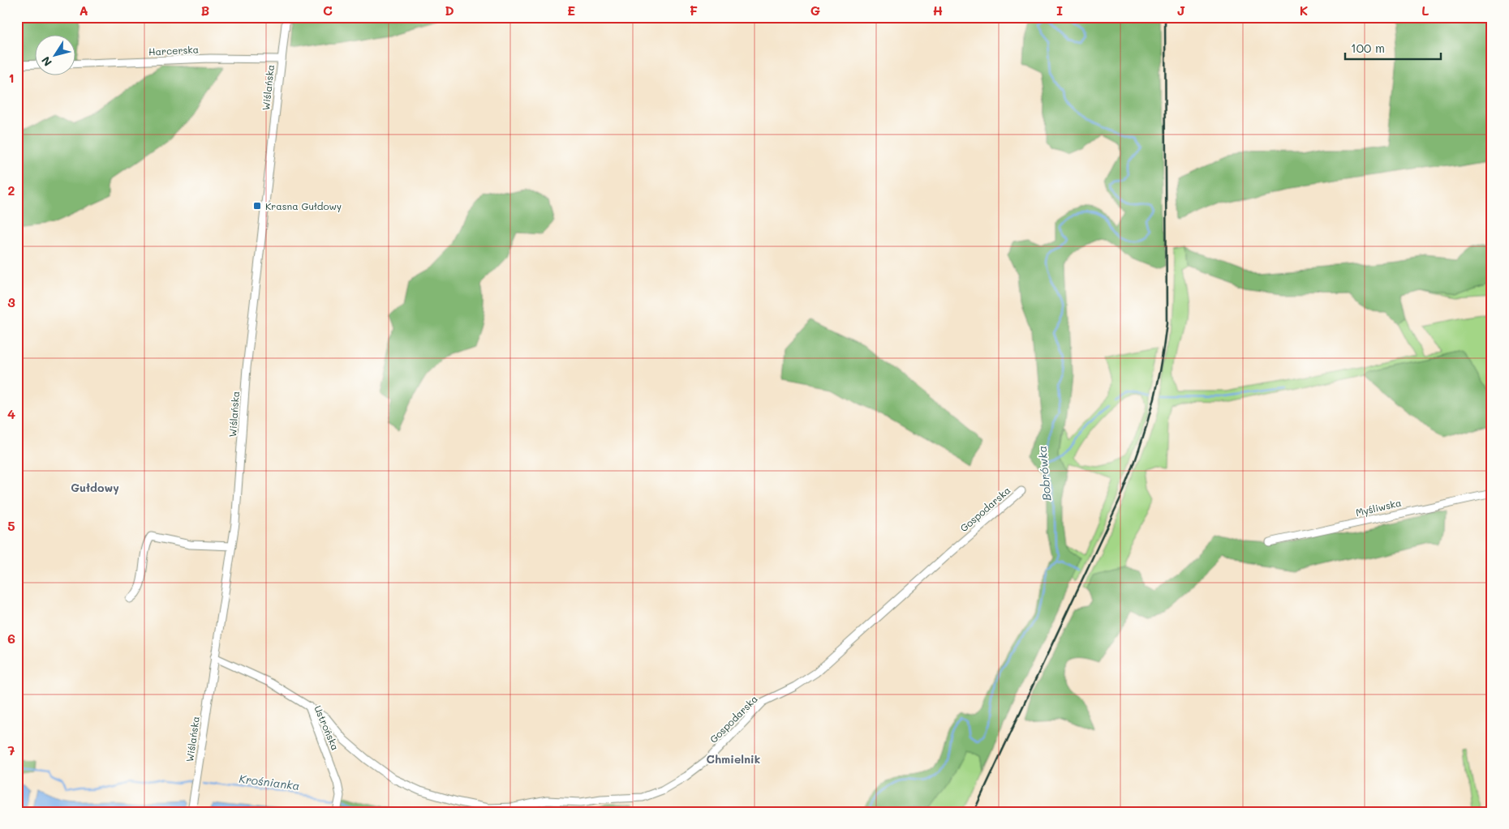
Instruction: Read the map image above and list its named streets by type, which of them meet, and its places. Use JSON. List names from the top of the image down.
{
  "streets": {
    "street": [
      "Harcerska",
      "Wiślańska",
      "Myśliwska",
      "Gospodarska",
      "Ustrońska"
    ]
  },
  "crossings": [
    ["Harcerska", "Wiślańska"],
    ["Wiślańska", "Ustrońska"],
    ["Gospodarska", "Ustrońska"]
  ],
  "districts": ["Gułdowy", "Chmielnik"],
  "water": ["Bobrówka", "Krośnianka"],
  "places": {
    "transit": ["Krasna Gułdowy"]
  },
  "scale_bar": "100 m",
  "north": "bottom left",
  "grid": {
    "columns": [
      "A",
      "B",
      "C",
      "D",
      "E",
      "F",
      "G",
      "H",
      "I",
      "J",
      "K",
      "L"
    ],
    "rows": [
      "1",
      "2",
      "3",
      "4",
      "5",
      "6",
      "7"
    ]
  }
}
